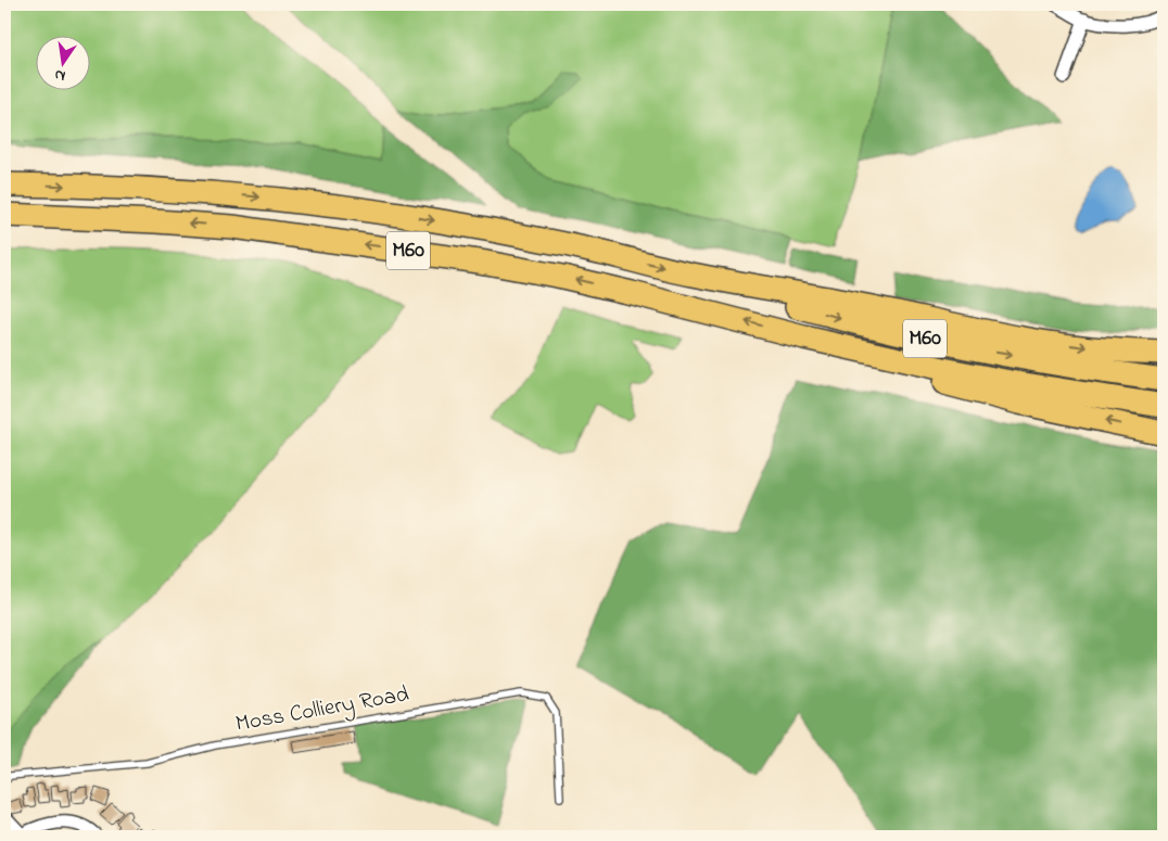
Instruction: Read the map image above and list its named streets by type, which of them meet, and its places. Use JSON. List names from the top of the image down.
{
  "streets": {
    "highway": ["M60"],
    "lane": ["Moss Colliery Road"]
  },
  "north": "bottom"
}
